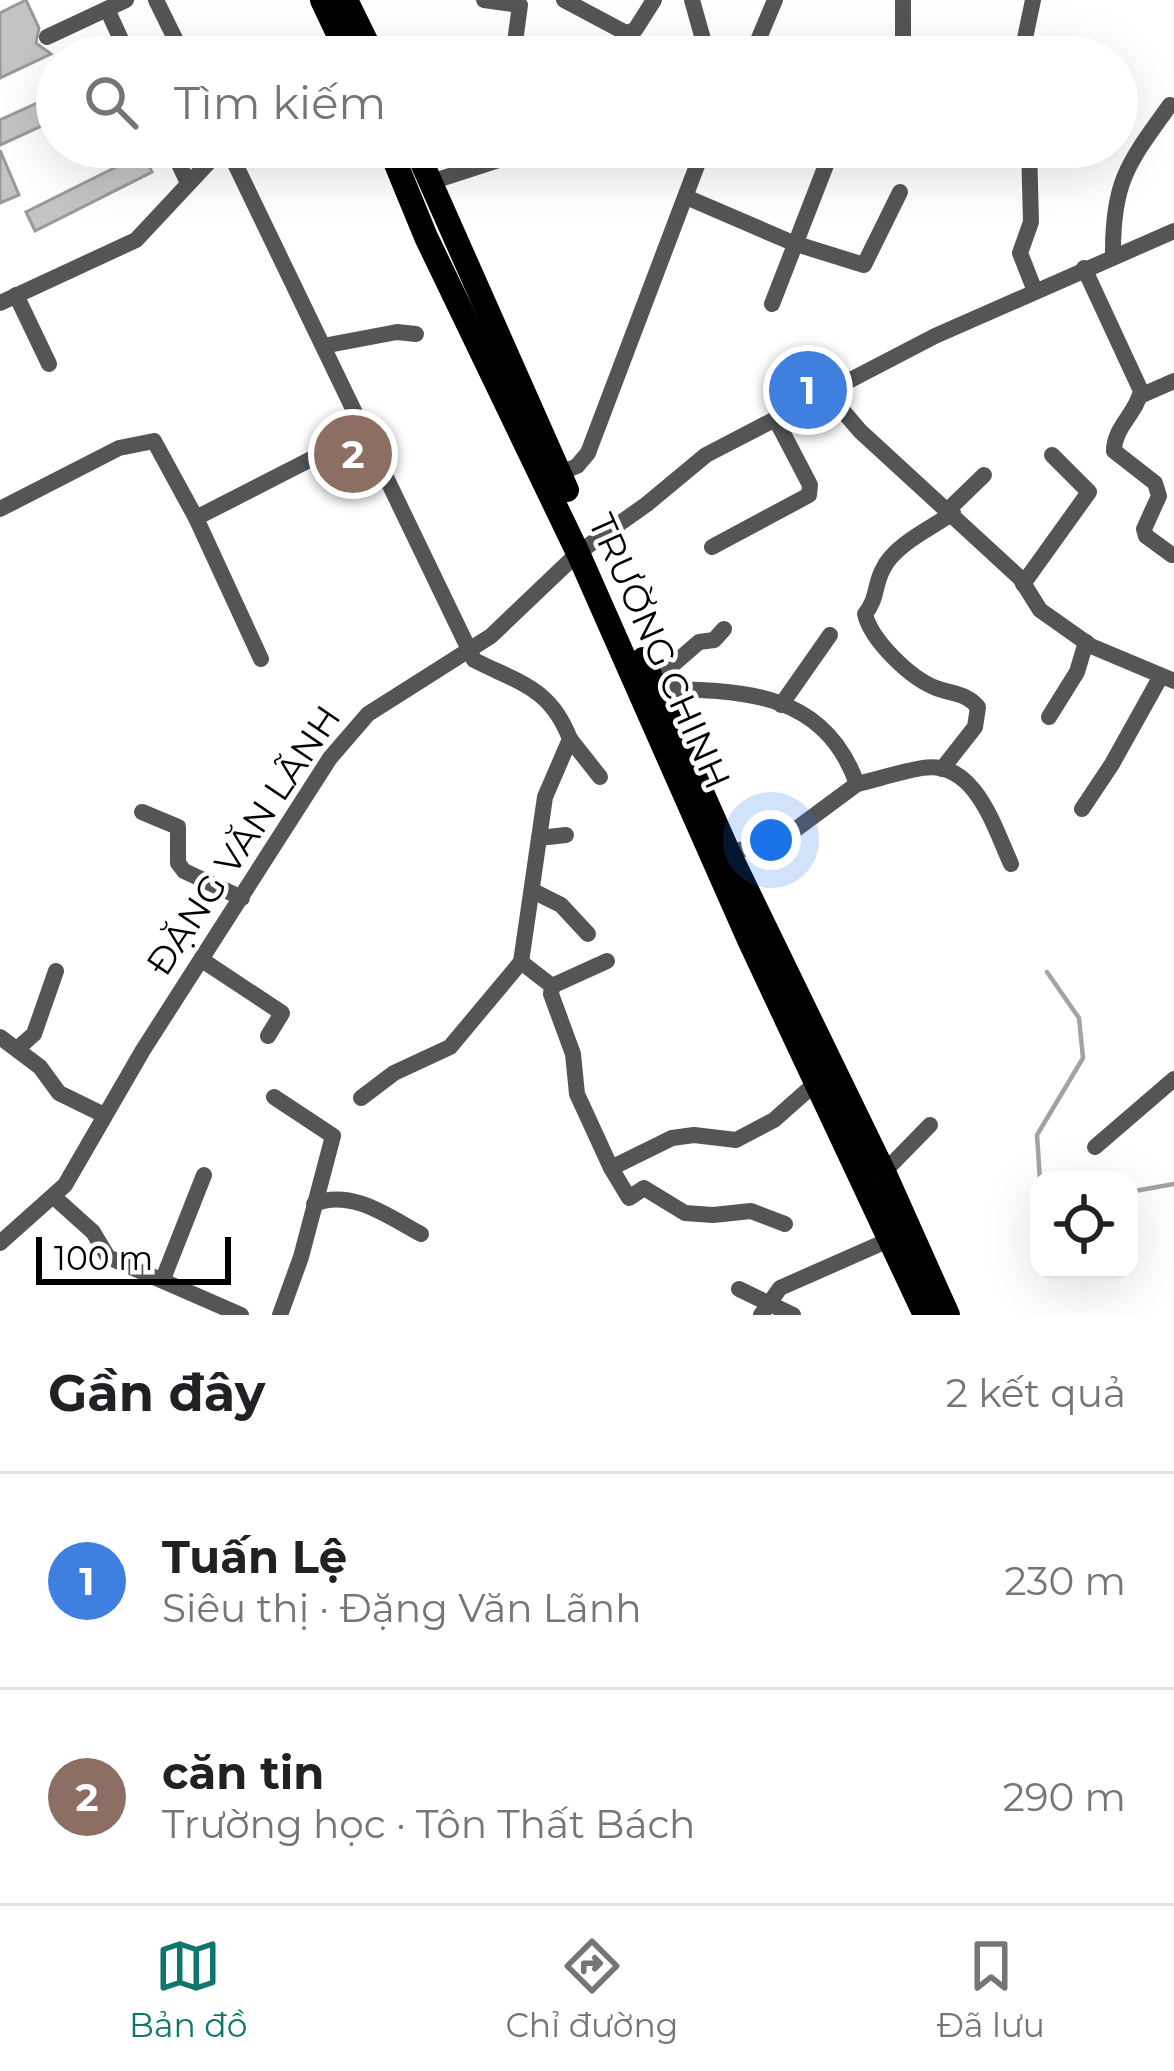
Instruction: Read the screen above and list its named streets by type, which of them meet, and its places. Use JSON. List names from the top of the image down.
{
  "streets": {
    "highway": ["TRƯỜNG CHINH"],
    "street": ["ĐẶNG VĂN LÃNH"]
  },
  "crossings": [
    ["TRƯỜNG CHINH", "ĐẶNG VĂN LÃNH"]
  ],
  "scale_bar": "100 m",
  "page": {
    "search": "Tìm kiếm",
    "pins": ["1", "2"],
    "scale": "100 m",
    "heading": ["Gần đây", "2 kết quả"],
    "list": [
      {
        "mark": "1",
        "name": "Tuấn Lệ",
        "note": "Siêu thị · Đặng Văn Lãnh",
        "value": "230 m"
      },
      {
        "mark": "2",
        "name": "căn tin",
        "note": "Trường học · Tôn Thất Bách",
        "value": "290 m"
      }
    ],
    "nav": ["Bản đồ", "Chỉ đường", "Đã lưu"]
  }
}
